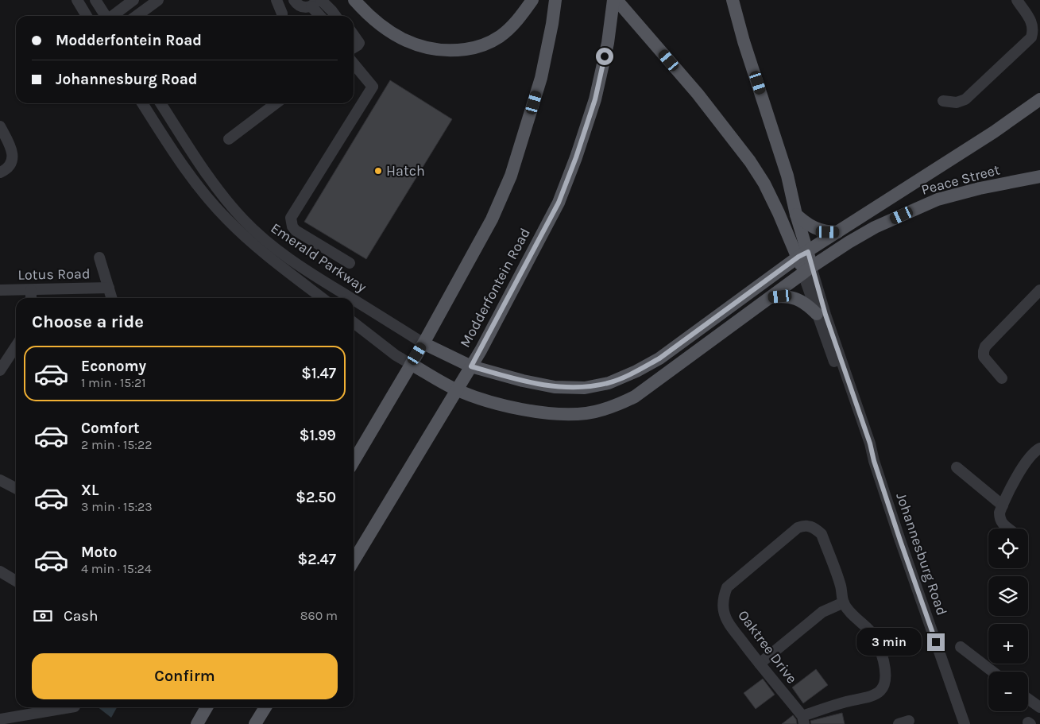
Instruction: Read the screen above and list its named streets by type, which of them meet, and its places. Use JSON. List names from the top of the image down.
{
  "streets": {
    "main road": ["Peace Street", "Modderfontein Road"],
    "street": [
      "Emerald Parkway",
      "Lotus Road",
      "Johannesburg Road",
      "Oaktree Drive"
    ]
  },
  "crossings": [
    ["Peace Street", "Modderfontein Road"],
    ["Peace Street", "Johannesburg Road"]
  ],
  "places": ["Hatch"],
  "page": {
    "banner": ["Modderfontein Road", "Johannesburg Road"],
    "heading": "Choose a ride",
    "list": [
      {
        "name": "Economy",
        "note": "1 min · 15:21",
        "value": "$1.47"
      },
      {
        "name": "Comfort",
        "note": "2 min · 15:22",
        "value": "$1.99"
      },
      {
        "name": "XL",
        "note": "3 min · 15:23",
        "value": "$2.50"
      },
      {
        "name": "Moto",
        "note": "4 min · 15:24",
        "value": "$2.47"
      }
    ],
    "map_buttons": ["+", "−"],
    "pay": ["Cash", "860 m"],
    "bubble": "3 min",
    "buttons": "Confirm"
  }
}
